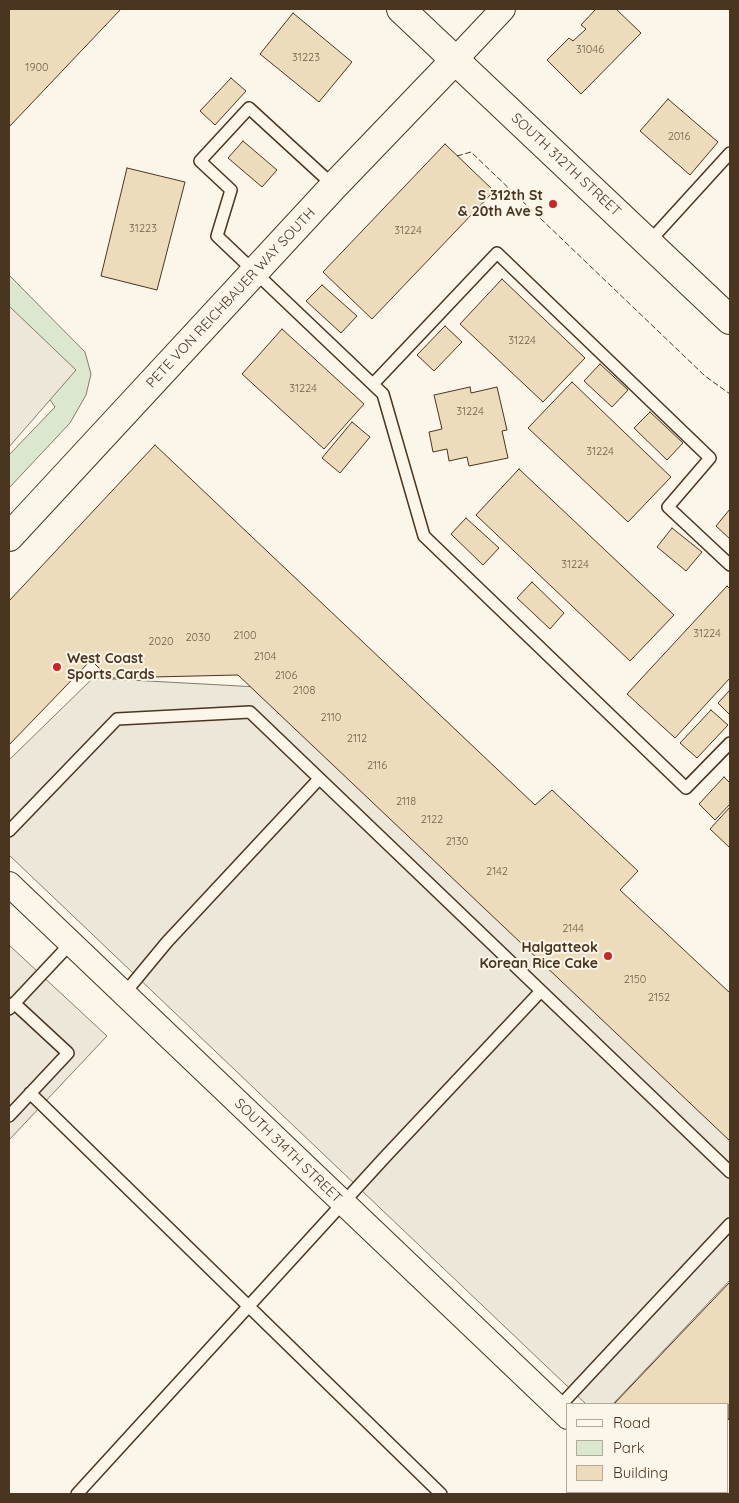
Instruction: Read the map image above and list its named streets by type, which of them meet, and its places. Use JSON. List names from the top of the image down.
{
  "streets": {
    "street": ["SOUTH 312TH STREET", "PETE VON REICHBAUER WAY SOUTH", "SOUTH 314TH STREET"]
  },
  "crossings": [
    ["SOUTH 312TH STREET", "PETE VON REICHBAUER WAY SOUTH"]
  ],
  "places": ["S 312th St & 20th Ave S", "West Coast Sports Cards", "Halgatteok Korean Rice Cake"],
  "house_numbers": [
    "31046",
    "31223",
    "1900",
    "2016",
    "31223",
    "31224",
    "31224",
    "31224",
    "31224",
    "31224",
    "31224",
    "31224",
    "2100",
    "2030",
    "2020",
    "2104",
    "2106",
    "2108",
    "2110",
    "2112",
    "2116",
    "2118",
    "2122",
    "2130",
    "2142",
    "2144",
    "2150",
    "2152"
  ],
  "legend": ["Road", "Park", "Building"]
}
